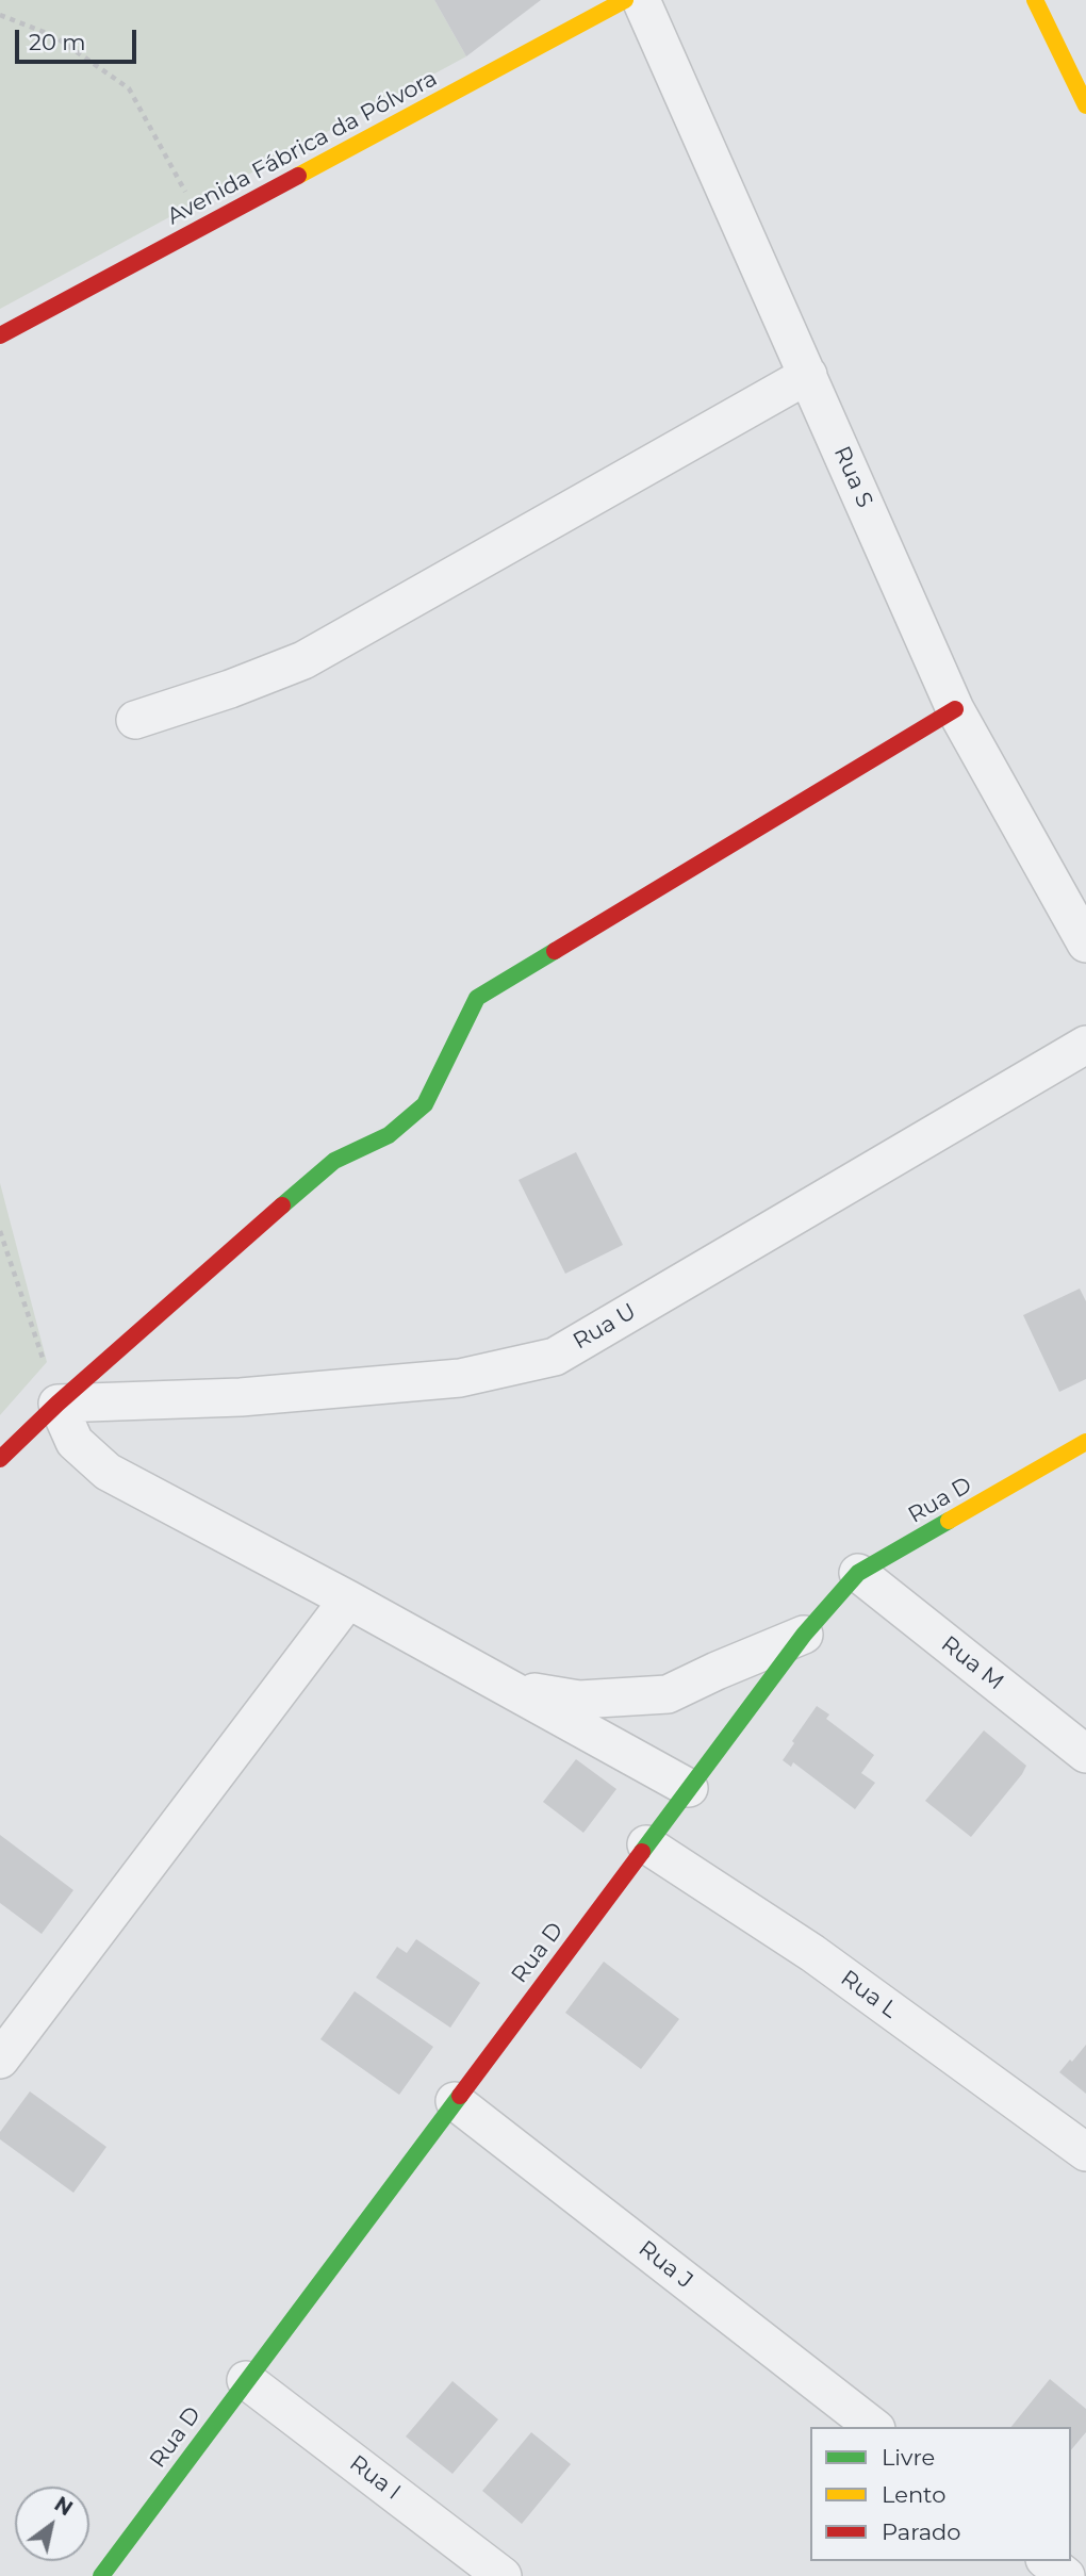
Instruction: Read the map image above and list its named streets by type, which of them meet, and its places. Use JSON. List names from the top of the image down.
{
  "streets": {
    "street": [
      "Avenida Fábrica da Pólvora",
      "Rua S",
      "Rua U",
      "Rua D",
      "Rua M",
      "Rua L",
      "Rua J",
      "Rua I"
    ]
  },
  "crossings": [
    ["Avenida Fábrica da Pólvora", "Rua S"],
    ["Rua D", "Rua M"],
    ["Rua D", "Rua L"],
    ["Rua D", "Rua J"],
    ["Rua D", "Rua I"]
  ],
  "legend": ["Livre", "Lento", "Parado"],
  "scale_bar": "20 m",
  "north": "top right"
}
